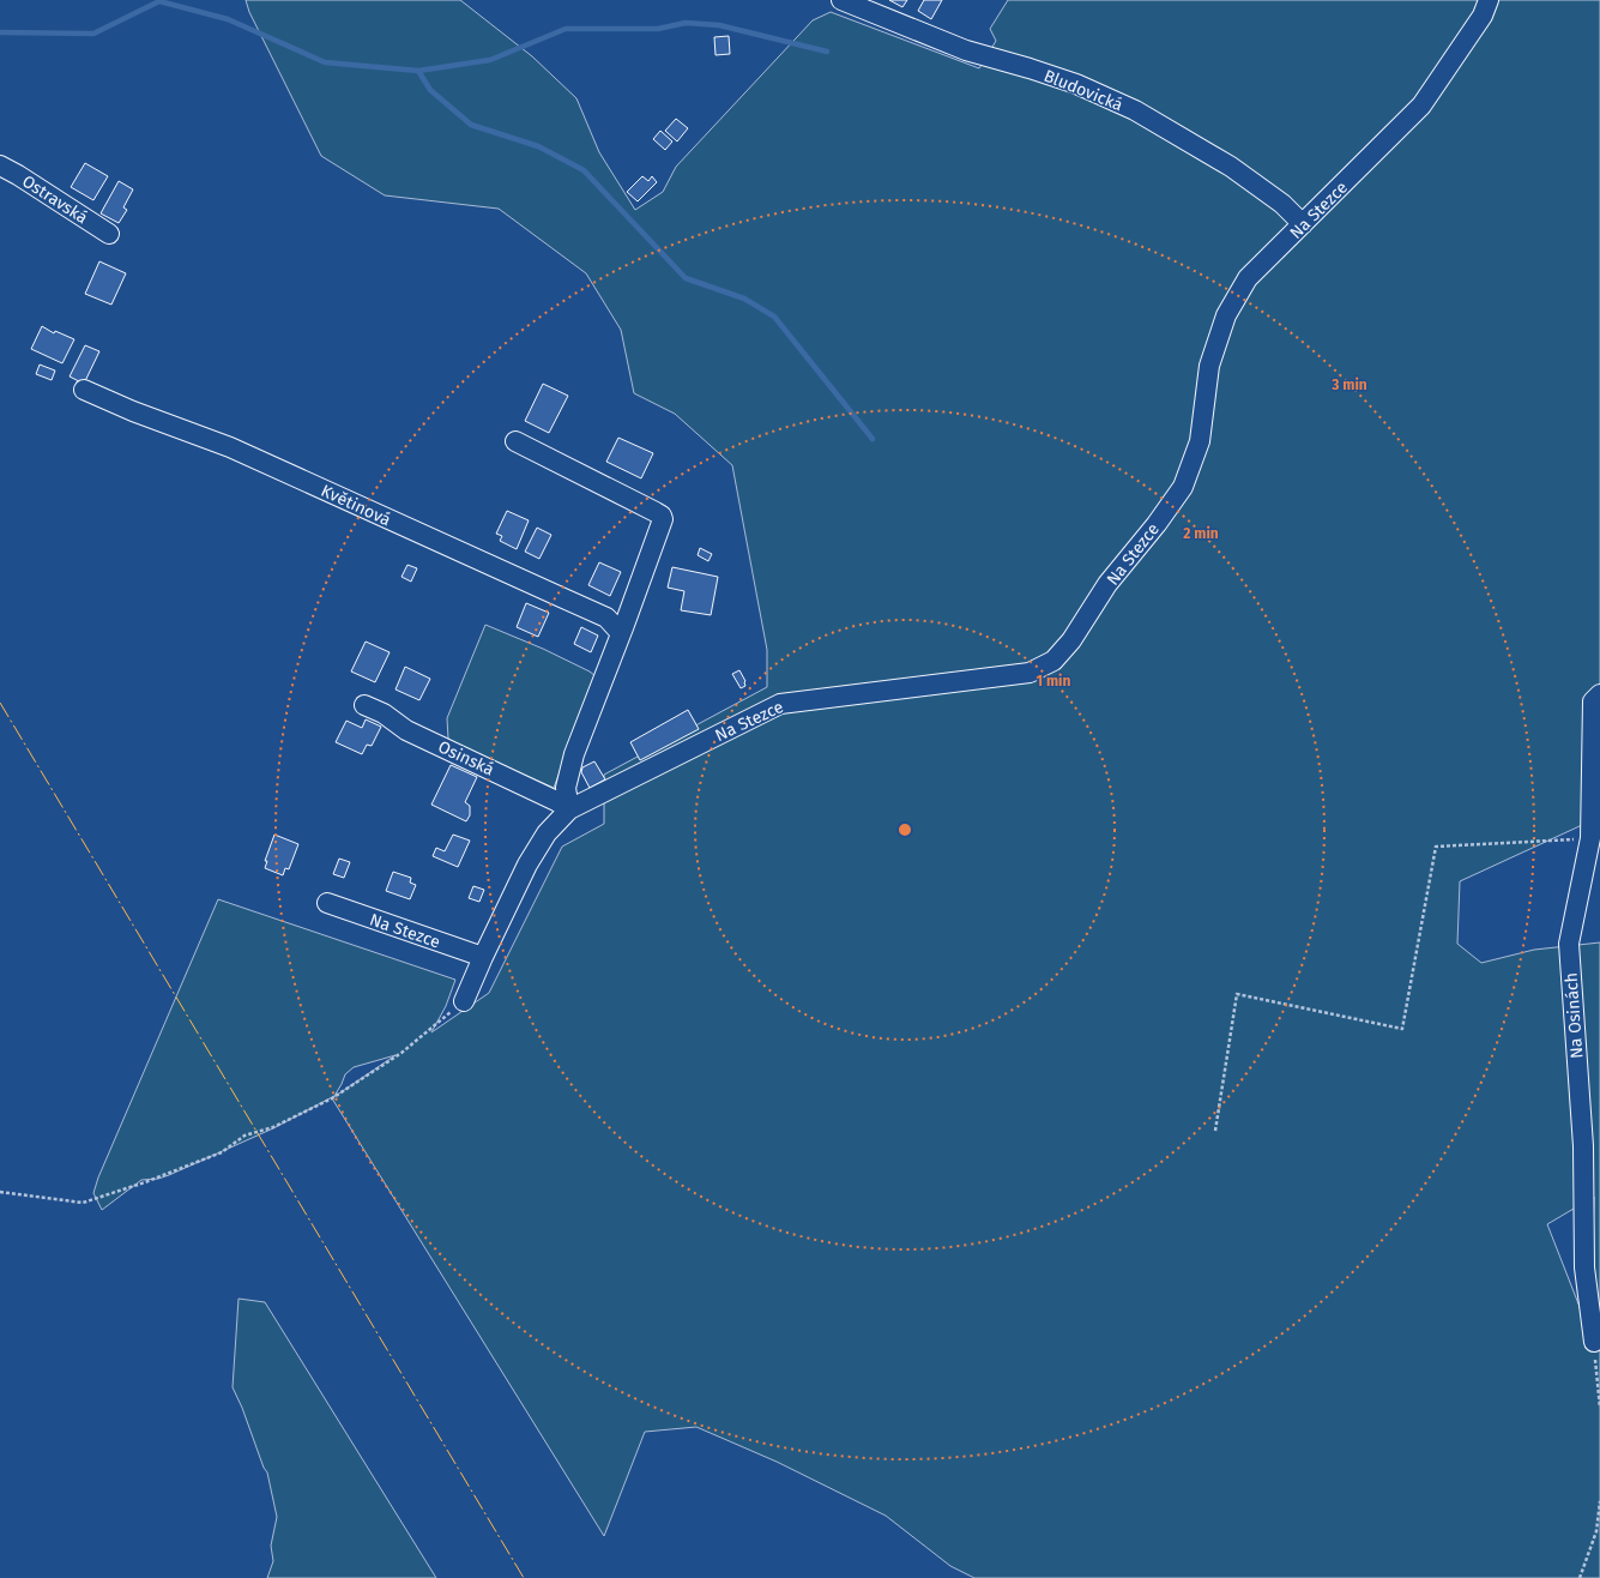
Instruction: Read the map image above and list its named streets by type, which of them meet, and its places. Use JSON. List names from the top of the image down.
{
  "streets": {
    "street": [
      "Bludovická",
      "Ostravská",
      "Na Stezce",
      "Květinová",
      "Osinská",
      "Na Osinách"
    ]
  },
  "crossings": [
    ["Bludovická", "Na Stezce"],
    ["Na Stezce", "Osinská"]
  ],
  "rings": ["3 min", "2 min", "1 min"]
}
